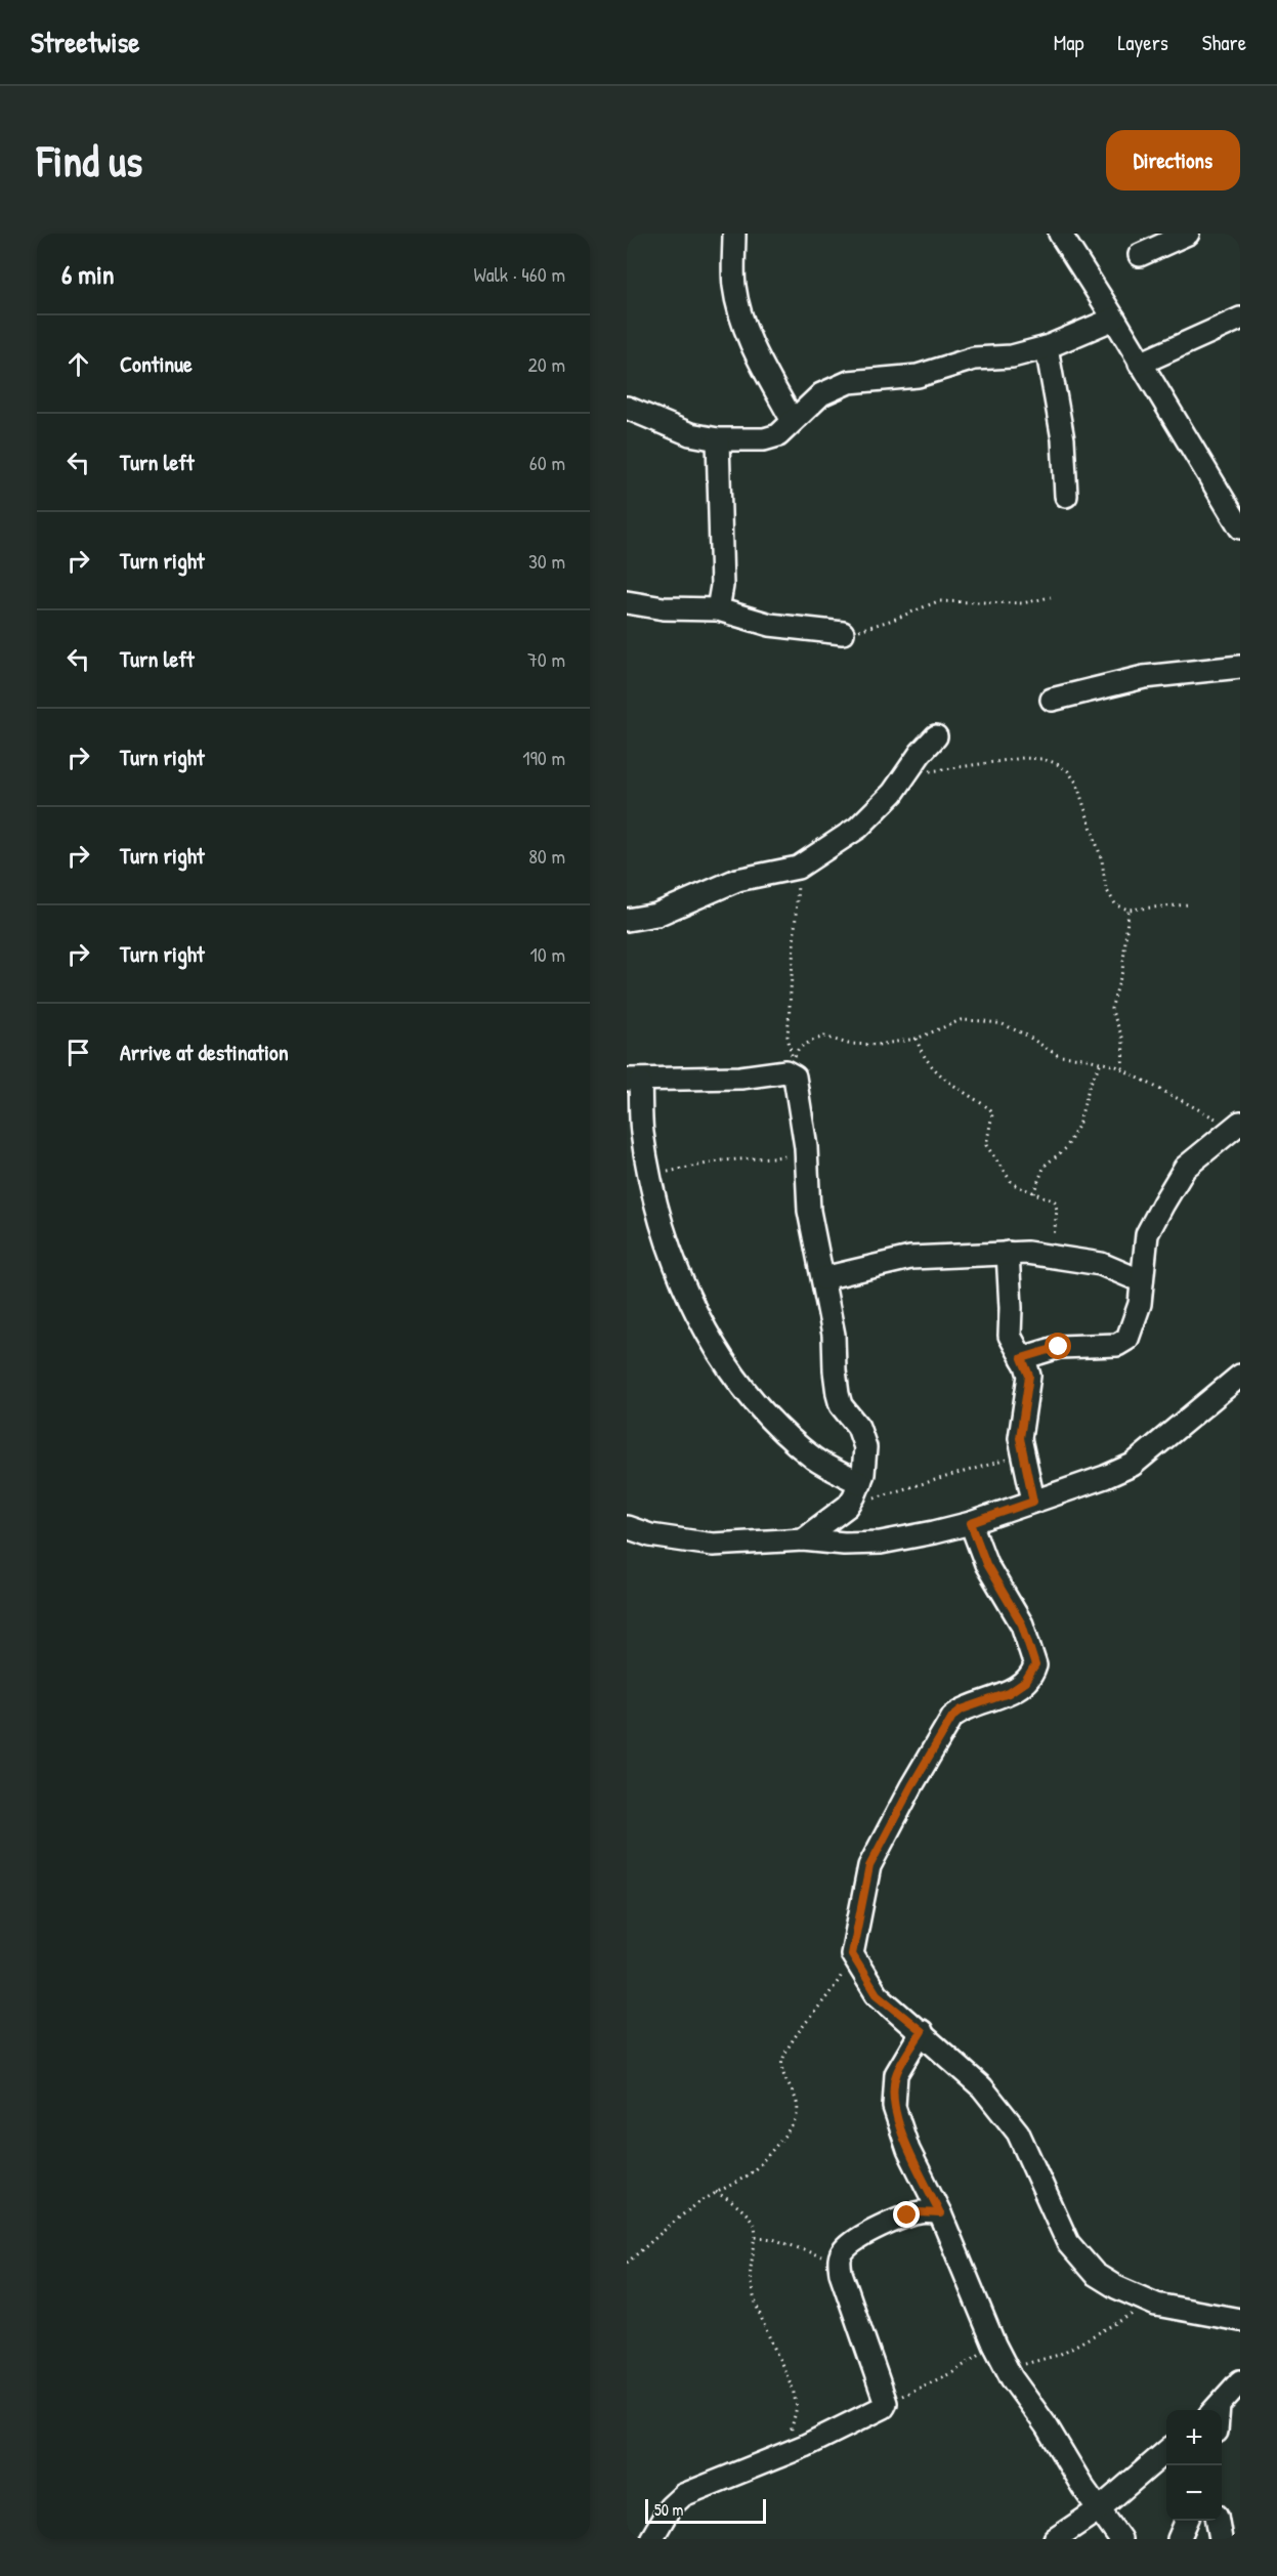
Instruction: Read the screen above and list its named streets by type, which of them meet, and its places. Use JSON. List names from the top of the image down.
{
  "scale_bar": "50 m",
  "page": {
    "header": "Streetwise",
    "nav": ["Map", "Layers", "Share"],
    "buttons": "Directions",
    "title": "Find us",
    "heading": ["6 min", "Walk · 460 m"],
    "list": [
      ["Continue", "20 m"],
      ["Turn left", "60 m"],
      ["Turn right", "30 m"],
      ["Turn left", "70 m"],
      ["Turn right", "190 m"],
      ["Turn right", "80 m"],
      ["Turn right", "10 m"],
      "Arrive at destination"
    ],
    "map_buttons": ["+", "−"],
    "scale": "50 m"
  }
}
